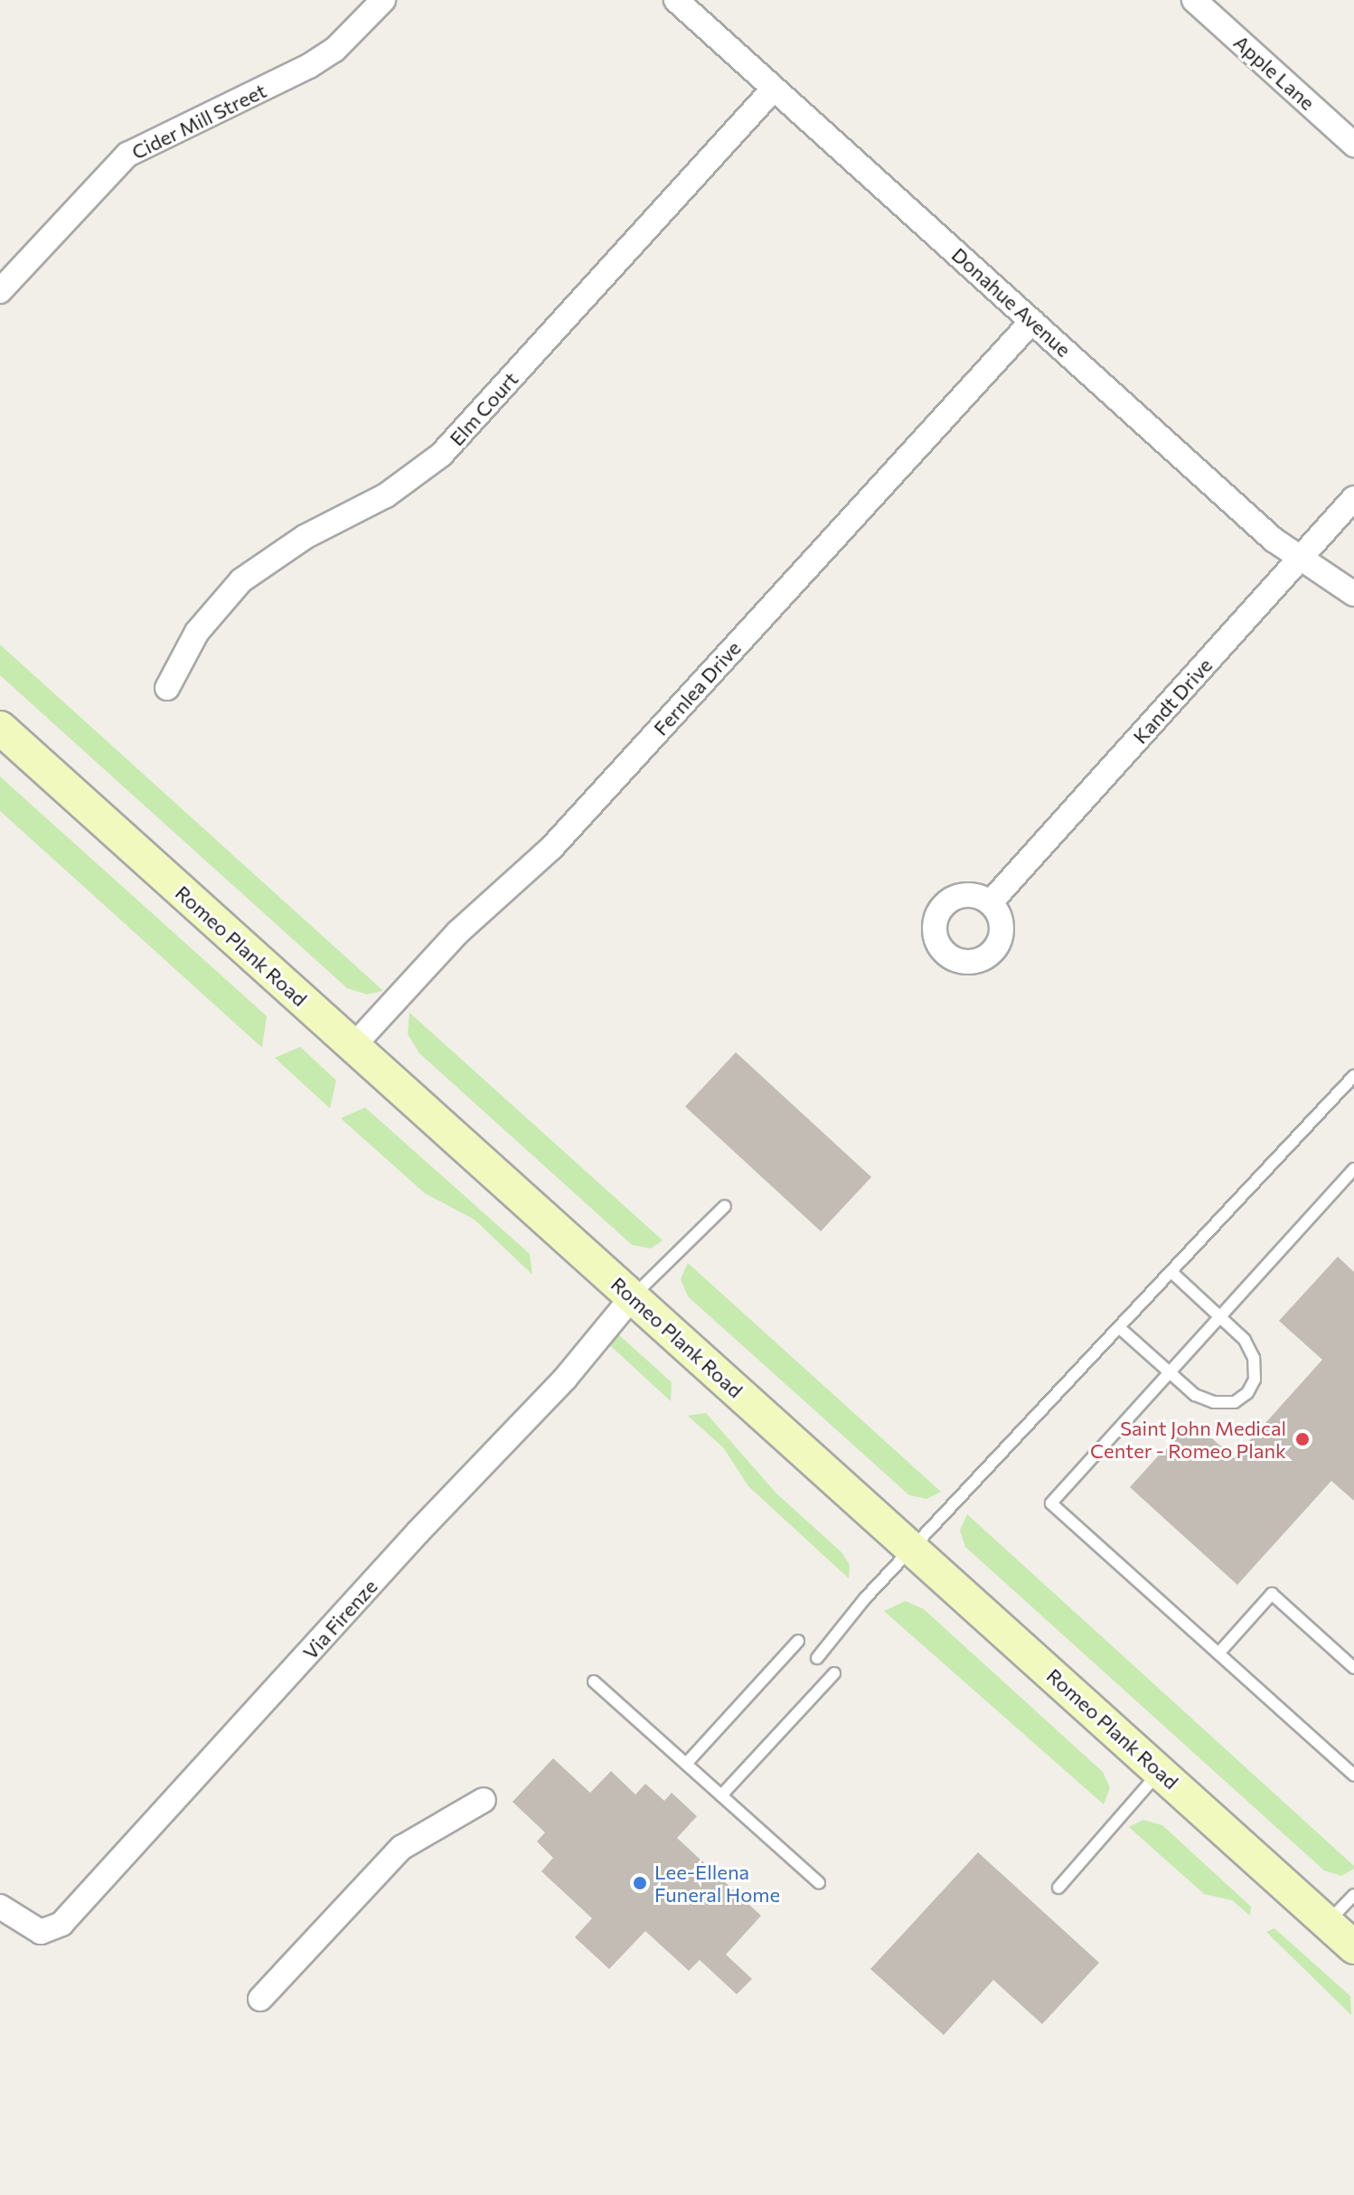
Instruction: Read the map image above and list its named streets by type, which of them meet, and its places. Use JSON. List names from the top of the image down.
{
  "streets": {
    "main road": ["Romeo Plank Road"],
    "street": [
      "Apple Lane",
      "Cider Mill Street",
      "Donahue Avenue",
      "Elm Court",
      "Fernlea Drive",
      "Kandt Drive",
      "Via Firenze"
    ]
  },
  "crossings": [
    ["Donahue Avenue", "Elm Court"],
    ["Donahue Avenue", "Fernlea Drive"],
    ["Donahue Avenue", "Kandt Drive"],
    ["Fernlea Drive", "Romeo Plank Road"],
    ["Romeo Plank Road", "Via Firenze"]
  ],
  "places": ["Saint John Medical Center - Romeo Plank", "Lee-Ellena Funeral Home"]
}
